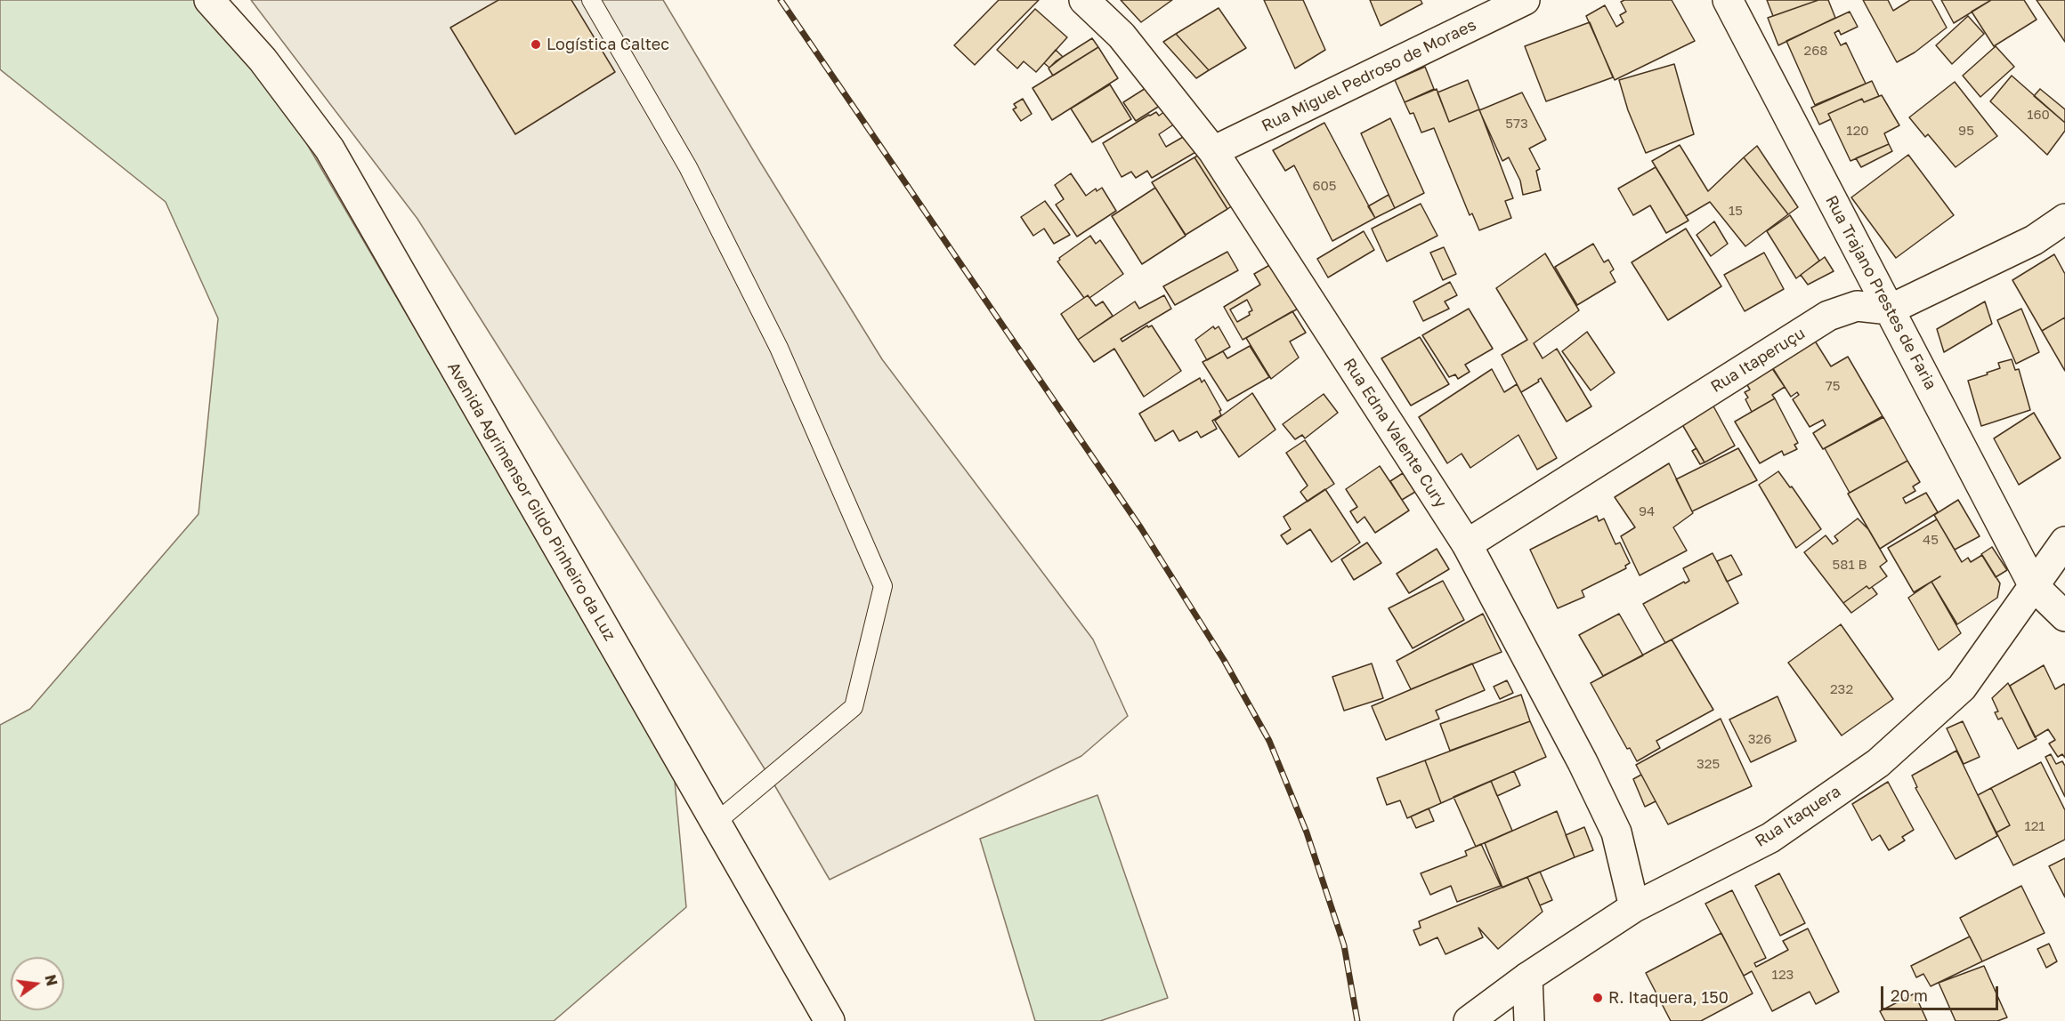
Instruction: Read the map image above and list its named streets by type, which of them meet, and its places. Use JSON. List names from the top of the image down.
{
  "streets": {
    "street": [
      "Rua Miguel Pedroso de Moraes",
      "Rua Trajano Prestes de Faria",
      "Rua Itaperuçu",
      "Rua Edna Valente Cury",
      "Avenida Agrimensor Gildo Pinheiro da Luz",
      "Rua Itaquera"
    ]
  },
  "crossings": [
    ["Rua Miguel Pedroso de Moraes", "Rua Edna Valente Cury"],
    ["Rua Trajano Prestes de Faria", "Rua Itaperuçu"],
    ["Rua Trajano Prestes de Faria", "Rua Itaquera"],
    ["Rua Itaperuçu", "Rua Edna Valente Cury"],
    ["Rua Edna Valente Cury", "Rua Itaquera"]
  ],
  "places": ["Logística Caltec", "R. Itaquera, 150"],
  "house_numbers": [
    "268",
    "160",
    "573",
    "120",
    "95",
    "605",
    "15",
    "75",
    "94",
    "45",
    "581 B",
    "232",
    "326",
    "325",
    "121",
    "123"
  ],
  "scale_bar": "20 m",
  "north": "right"
}
